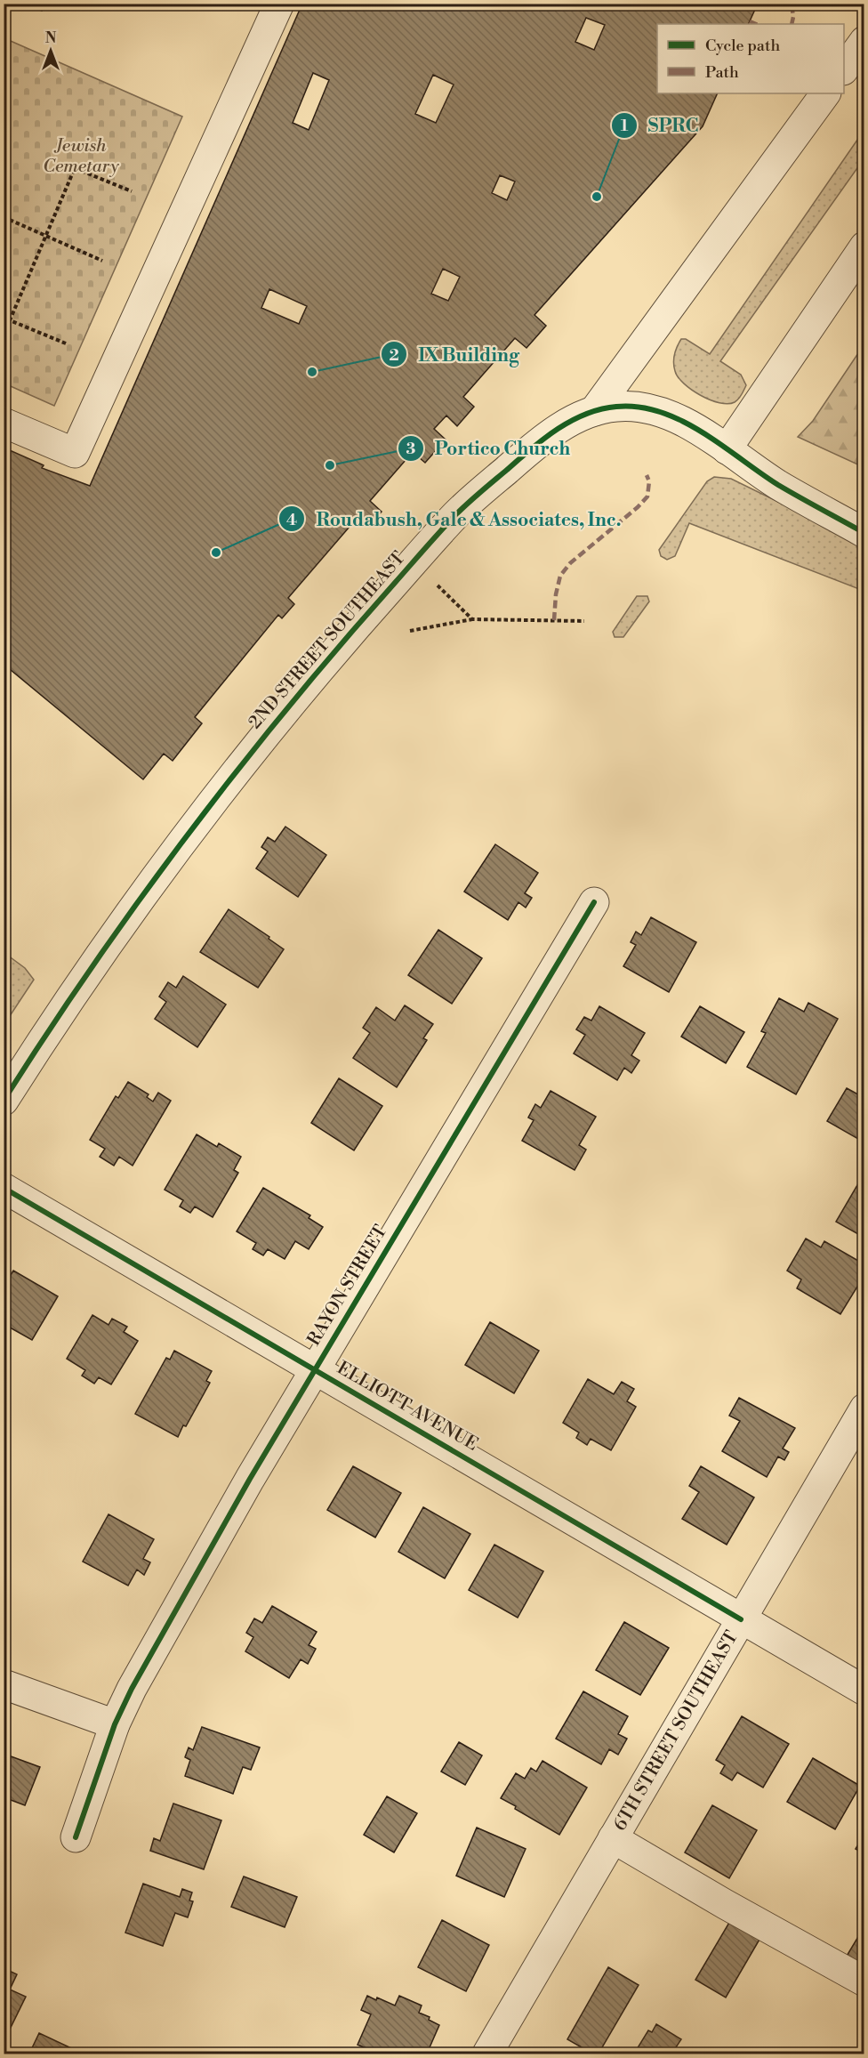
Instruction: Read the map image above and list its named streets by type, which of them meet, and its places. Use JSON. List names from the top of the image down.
{
  "streets": {
    "street": [
      "2ND STREET SOUTHEAST",
      "RAYON STREET",
      "ELLIOTT AVENUE",
      "6TH STREET SOUTHEAST"
    ]
  },
  "crossings": [
    ["RAYON STREET", "ELLIOTT AVENUE"],
    ["ELLIOTT AVENUE", "6TH STREET SOUTHEAST"]
  ],
  "parks": ["Jewish Cemetary"],
  "places": [
    "SPRC",
    "IX Building",
    "Portico Church",
    "Roudabush, Gale & Associates, Inc."
  ],
  "legend": ["Cycle path", "Path"],
  "north": "top"
}
